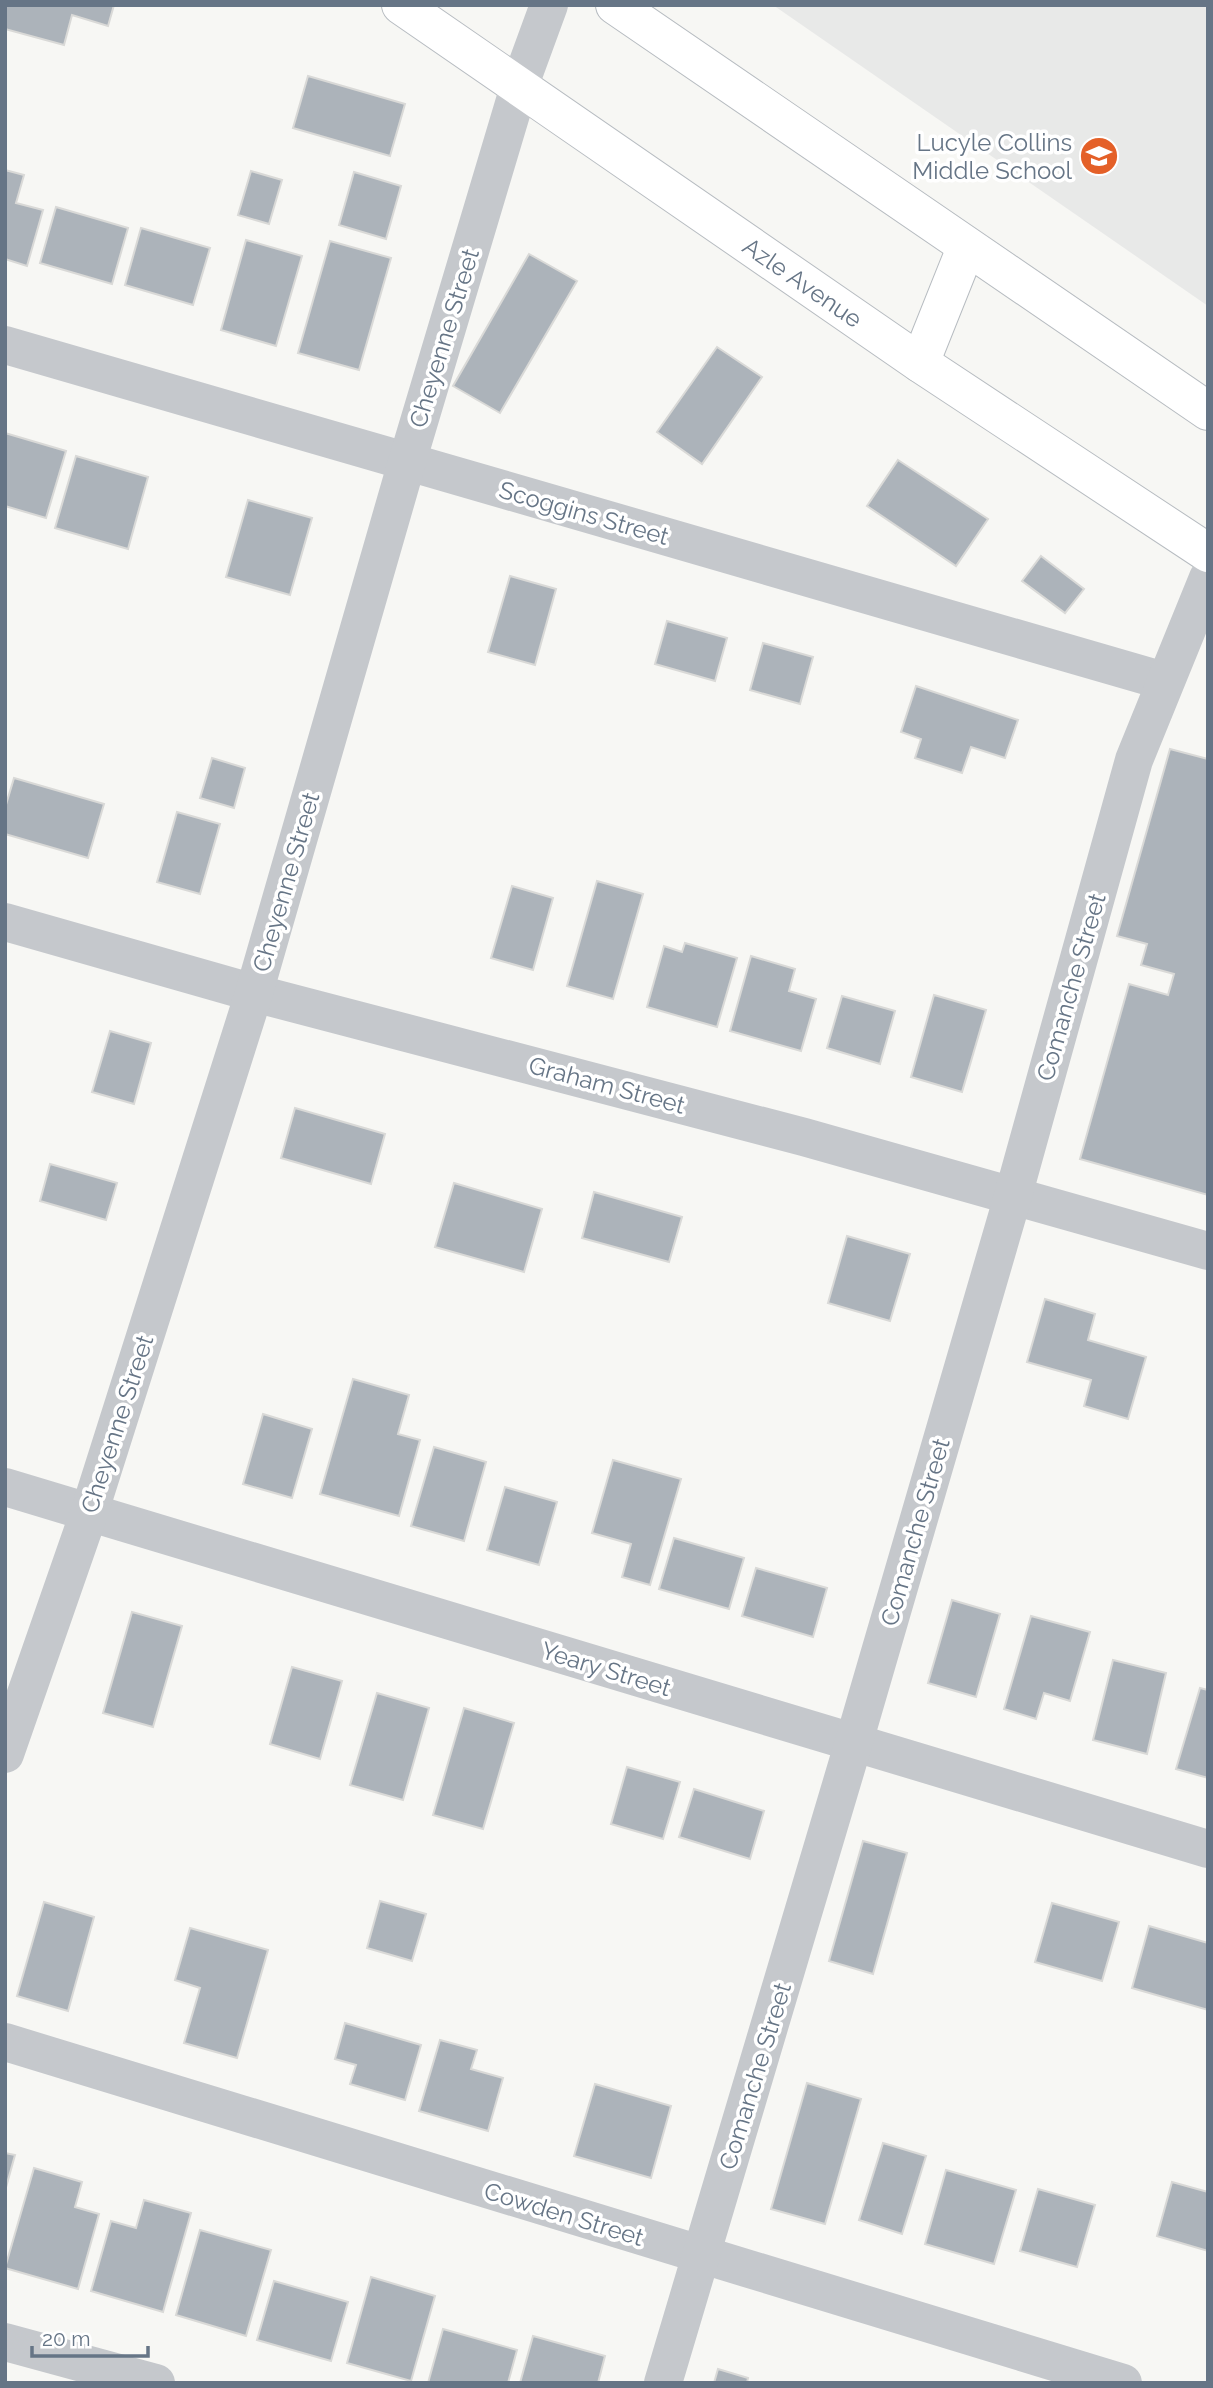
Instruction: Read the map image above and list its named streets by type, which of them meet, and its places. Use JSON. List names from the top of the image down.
{
  "streets": {
    "main road": ["Azle Avenue"],
    "street": [
      "Cheyenne Street",
      "Scoggins Street",
      "Comanche Street",
      "Graham Street",
      "Yeary Street",
      "Cowden Street"
    ]
  },
  "crossings": [
    ["Azle Avenue", "Cheyenne Street"],
    ["Cheyenne Street", "Scoggins Street"],
    ["Cheyenne Street", "Graham Street"],
    ["Cheyenne Street", "Yeary Street"],
    ["Scoggins Street", "Comanche Street"],
    ["Comanche Street", "Graham Street"],
    ["Comanche Street", "Yeary Street"],
    ["Comanche Street", "Cowden Street"]
  ],
  "places": {
    "school or university": ["Lucyle Collins Middle School"]
  },
  "scale_bar": "20 m"
}
